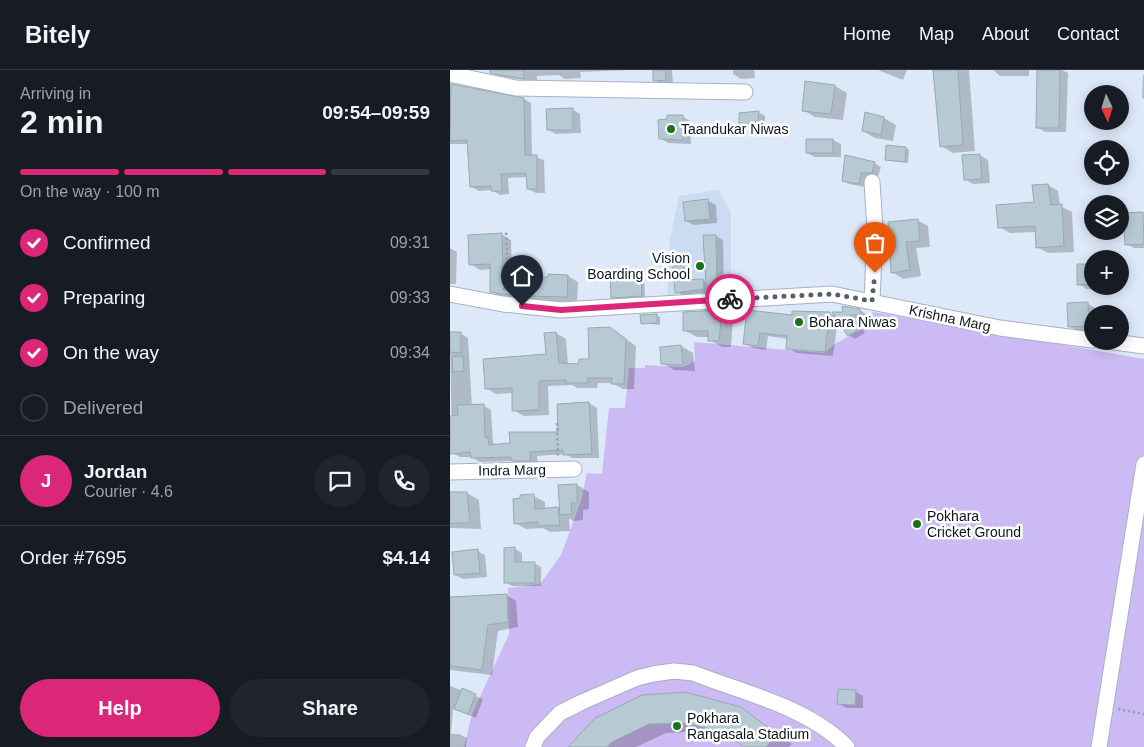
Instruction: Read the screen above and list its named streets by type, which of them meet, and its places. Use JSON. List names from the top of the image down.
{
  "streets": {
    "street": ["Krishna Marg", "Indra Marg"]
  },
  "places": [
    "Taandukar Niwas",
    "Vision Boarding School",
    "Bohara Niwas",
    "Pokhara Cricket Ground",
    "Pokhara Rangasala Stadium"
  ],
  "north": "bottom",
  "page": {
    "header": "Bitely",
    "nav": [
      "Home",
      "Map",
      "About",
      "Contact"
    ],
    "heading": ["2 min", "Arriving in", "09:54–09:59"],
    "panel": [
      "Jordan",
      "Courier · 4.6",
      "Order #7695",
      "$4.14"
    ],
    "map_buttons": ["+", "−"],
    "bar": "On the way · 100 m",
    "list": [
      ["Confirmed", "09:31"],
      ["Preparing", "09:33"],
      ["On the way", "09:34"],
      "Delivered"
    ],
    "round": "J",
    "buttons": ["Help", "Share"]
  }
}
